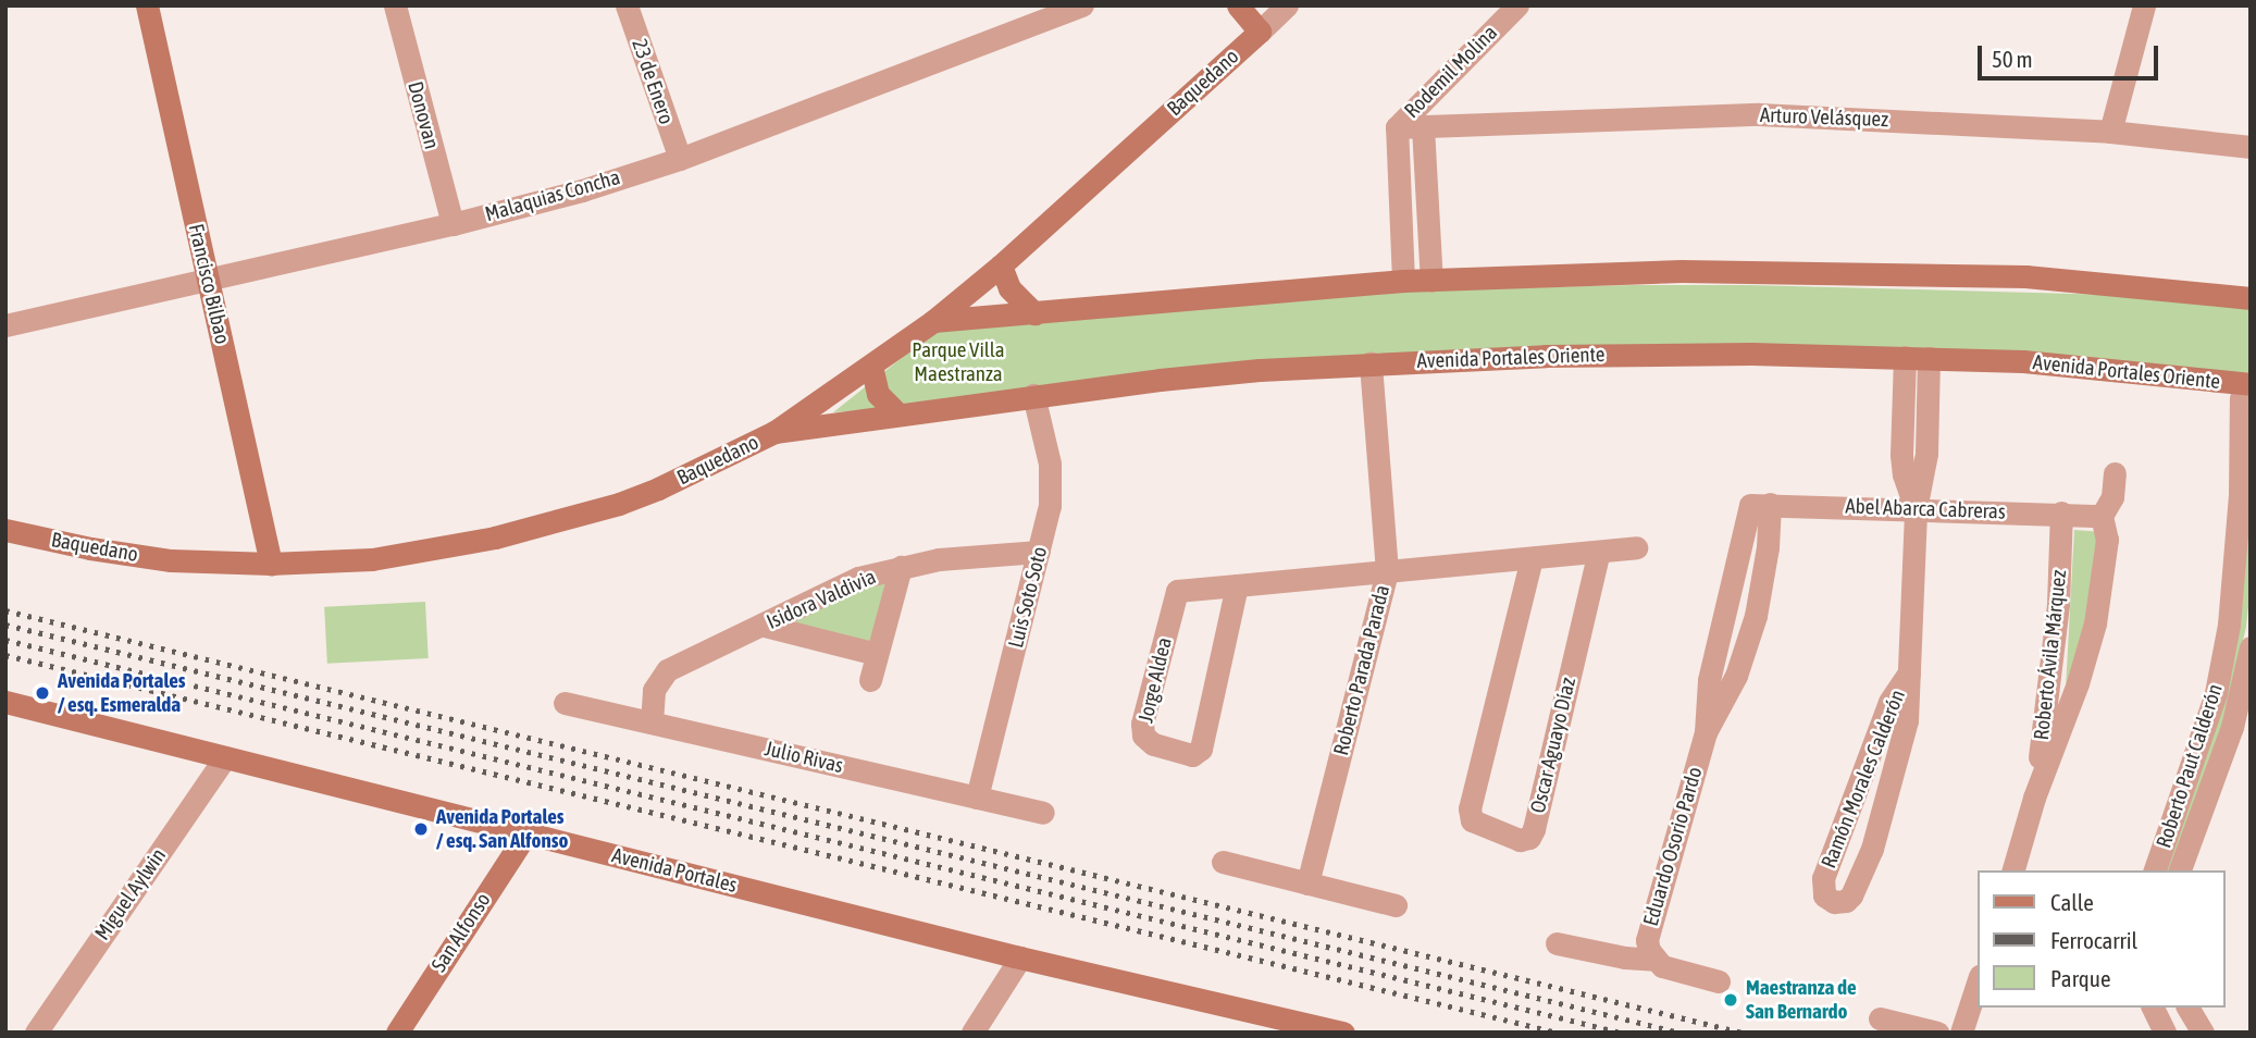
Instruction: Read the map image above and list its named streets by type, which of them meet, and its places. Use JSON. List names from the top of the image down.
{
  "streets": {
    "street": [
      "Rodemil Molina",
      "23 de Enero",
      "Baquedano",
      "Donovan",
      "Arturo Velásquez",
      "Malaquias Concha",
      "Francisco Bilbao",
      "Avenida Portales Oriente",
      "Abel Abarca Cabreras",
      "Luis Soto Soto",
      "Isidora Valdivia",
      "Roberto Ávila Márquez",
      "Roberto Parada Parada",
      "Jorge Aldea",
      "Oscar Aguayo Díaz",
      "Julio Rivas",
      "Roberto Paut Calderón",
      "Ramón Morales Calderón",
      "Eduardo Osorio Pardo",
      "Avenida Portales",
      "Miguel Aylwin",
      "San Alfonso"
    ]
  },
  "crossings": [
    ["Rodemil Molina", "Arturo Velásquez"],
    ["23 de Enero", "Malaquias Concha"],
    ["Baquedano", "Francisco Bilbao"],
    ["Baquedano", "Avenida Portales Oriente"],
    ["Donovan", "Malaquias Concha"],
    ["Malaquias Concha", "Francisco Bilbao"],
    ["Avenida Portales Oriente", "Luis Soto Soto"],
    ["Avenida Portales Oriente", "Roberto Parada Parada"],
    ["Avenida Portales Oriente", "Roberto Paut Calderón"],
    ["Avenida Portales Oriente", "Ramón Morales Calderón"],
    ["Abel Abarca Cabreras", "Roberto Ávila Márquez"],
    ["Abel Abarca Cabreras", "Ramón Morales Calderón"],
    ["Abel Abarca Cabreras", "Eduardo Osorio Pardo"],
    ["Luis Soto Soto", "Isidora Valdivia"],
    ["Luis Soto Soto", "Julio Rivas"],
    ["Isidora Valdivia", "Julio Rivas"],
    ["Roberto Parada Parada", "Jorge Aldea"],
    ["Jorge Aldea", "Oscar Aguayo Díaz"],
    ["Avenida Portales", "Miguel Aylwin"],
    ["Avenida Portales", "San Alfonso"]
  ],
  "parks": ["Parque Villa Maestranza"],
  "places": ["Avenida Portales / esq. Esmeralda", "Avenida Portales / esq. San Alfonso", "Maestranza de San Bernardo"],
  "legend": ["Calle", "Ferrocarril", "Parque"],
  "scale_bar": "50 m"
}
